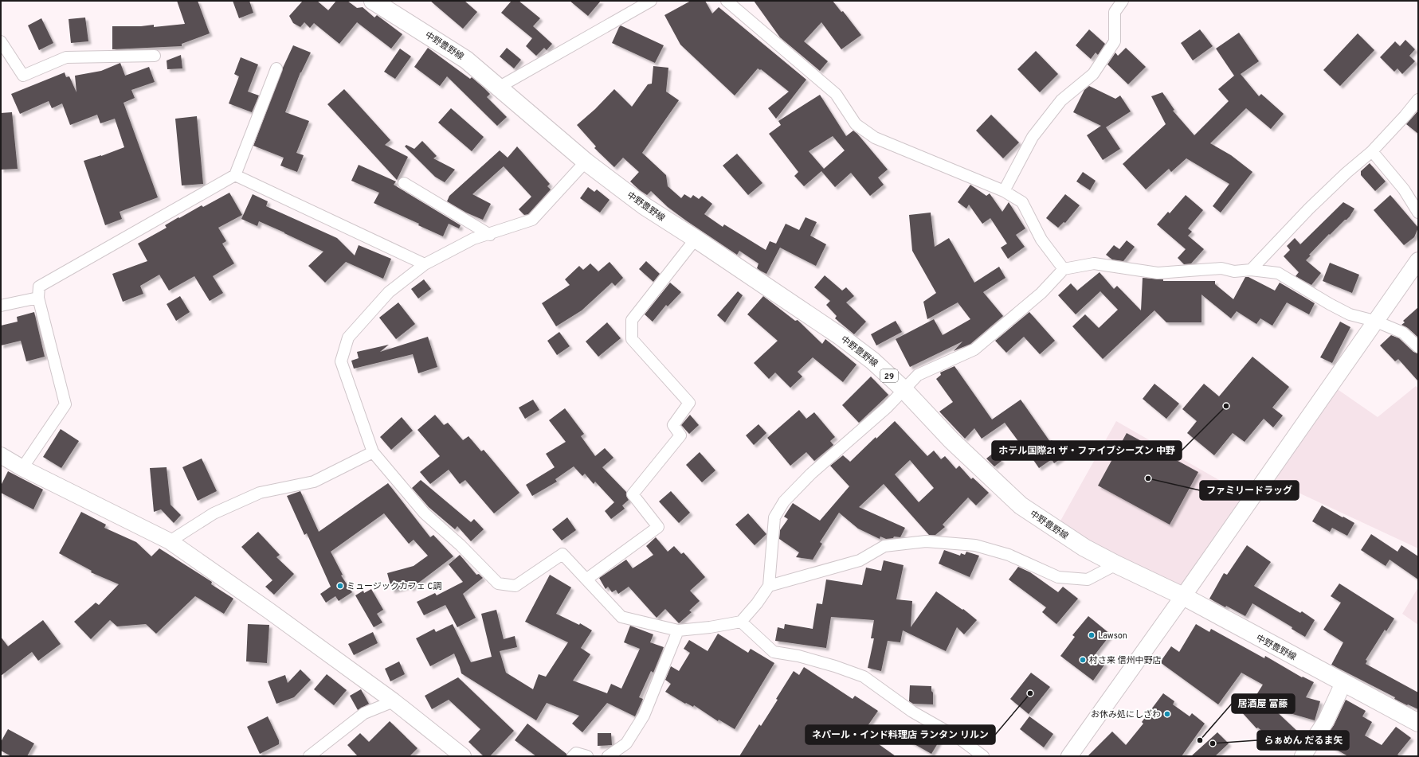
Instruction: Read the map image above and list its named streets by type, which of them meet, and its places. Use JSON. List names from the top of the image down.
{
  "streets": {
    "main road": ["中野豊野線", "29"]
  },
  "places": [
    "ホテル国際21 ザ・ファイブシーズン 中野",
    "ファミリードラッグ",
    "ミュージックカフェ C調",
    "Lawson",
    "村さ来 信州中野店",
    "ネパール・インド料理店 ランタン リルン",
    "お休み処にしざわ",
    "居酒屋 富藤",
    "らぁめん だるま矢"
  ]
}
